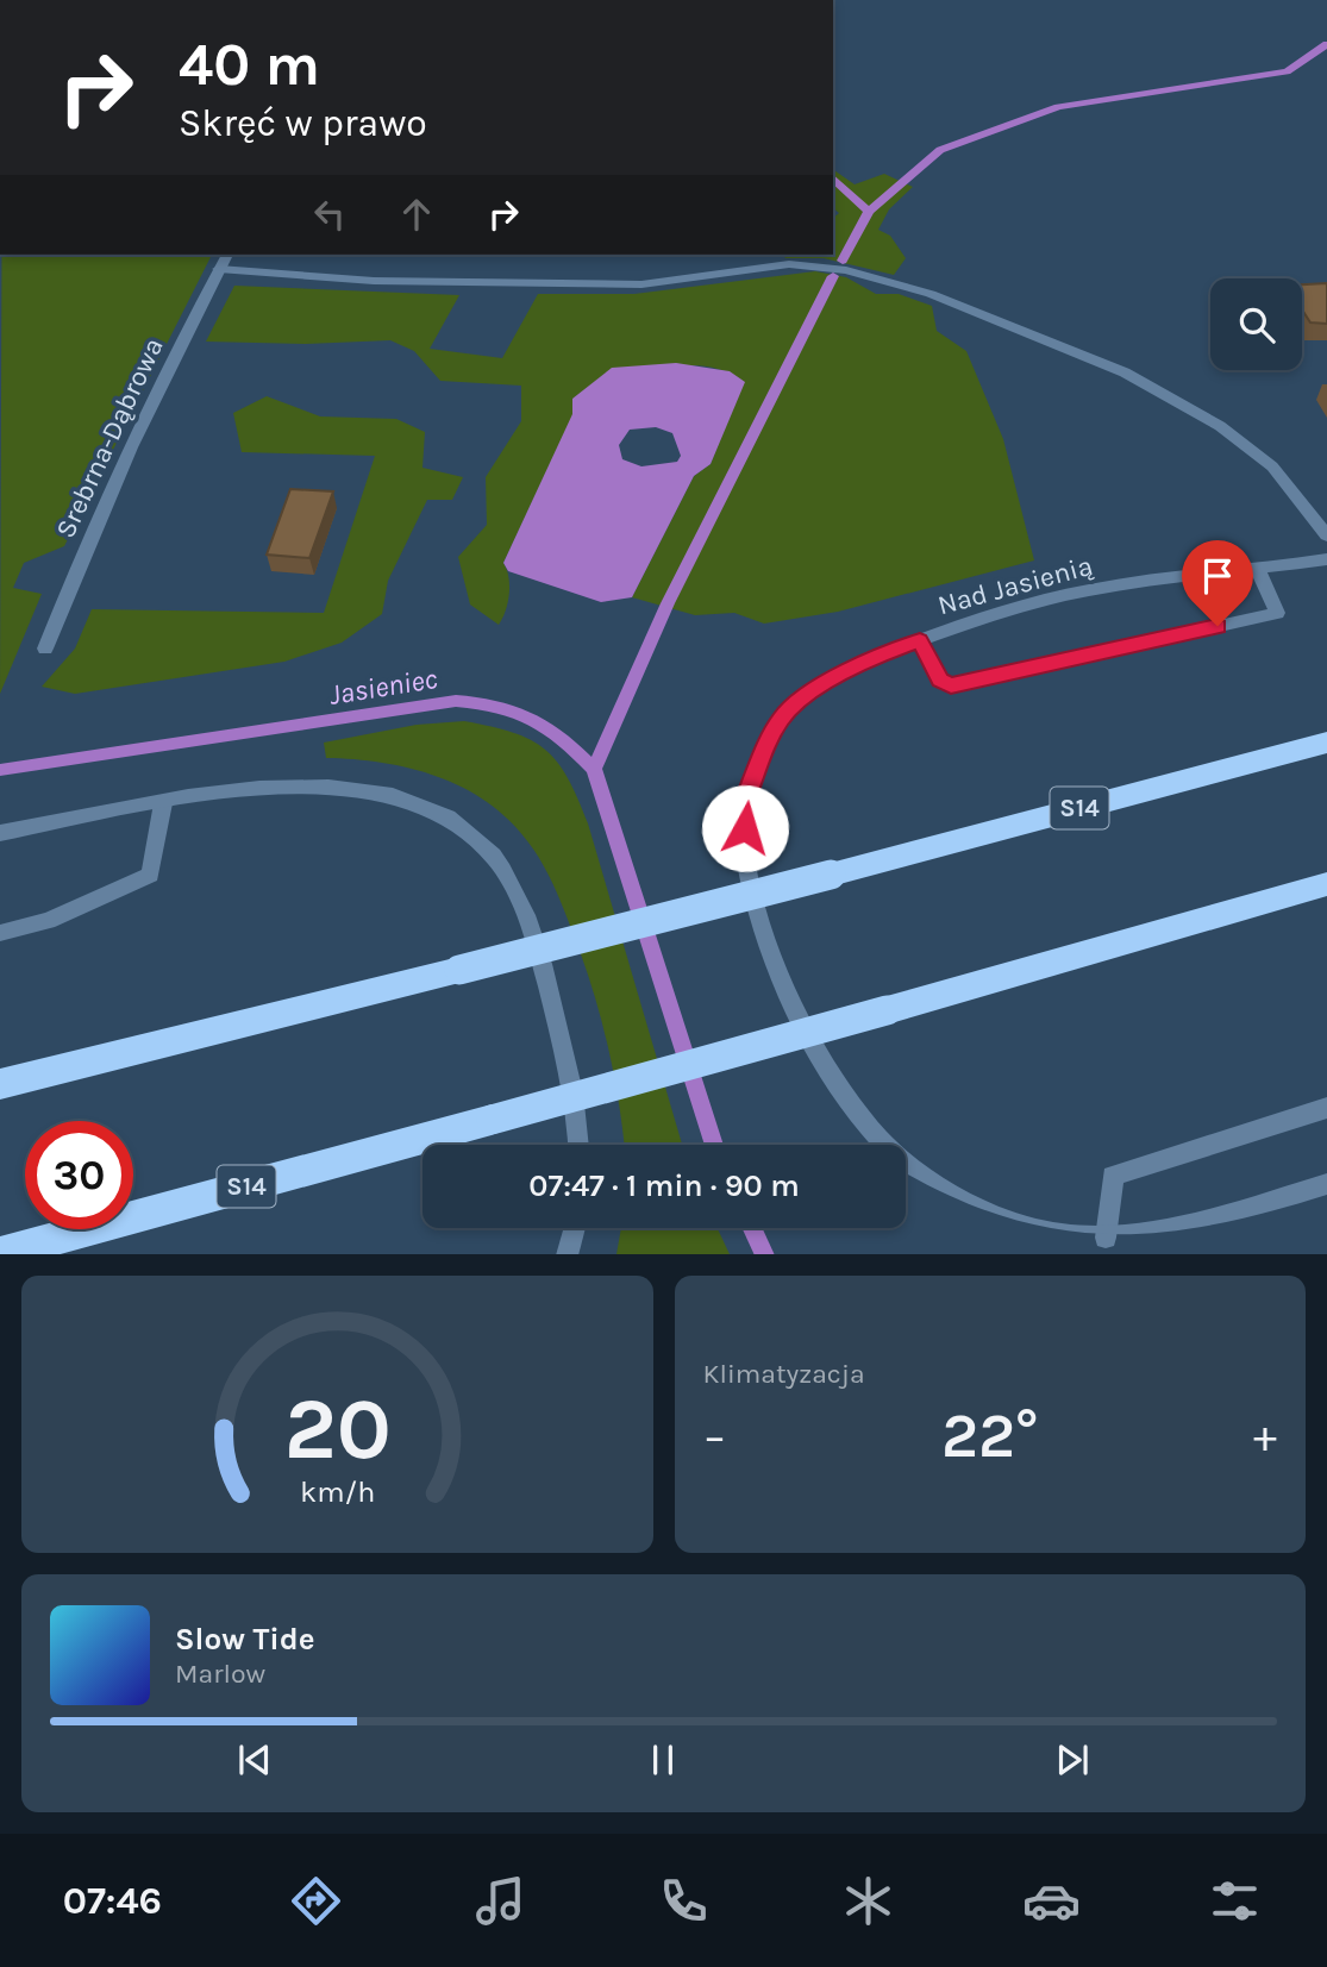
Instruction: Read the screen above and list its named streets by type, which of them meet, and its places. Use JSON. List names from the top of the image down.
{
  "streets": {
    "highway": ["S14"],
    "street": ["Srebrna-Dąbrowa", "Nad Jasienią"]
  },
  "water": ["Jasieniec"],
  "page": {
    "turn": ["40 m", "Skręć w prawo"],
    "limit": "30",
    "trip": "07:47 · 1 min · 90 m",
    "tile": "Klimatyzacja",
    "heat": ["−", "22°", "+"],
    "song": ["Slow Tide", "Marlow"],
    "tabs": "07:46",
    "gauge": ["20", "km/h"]
  }
}
